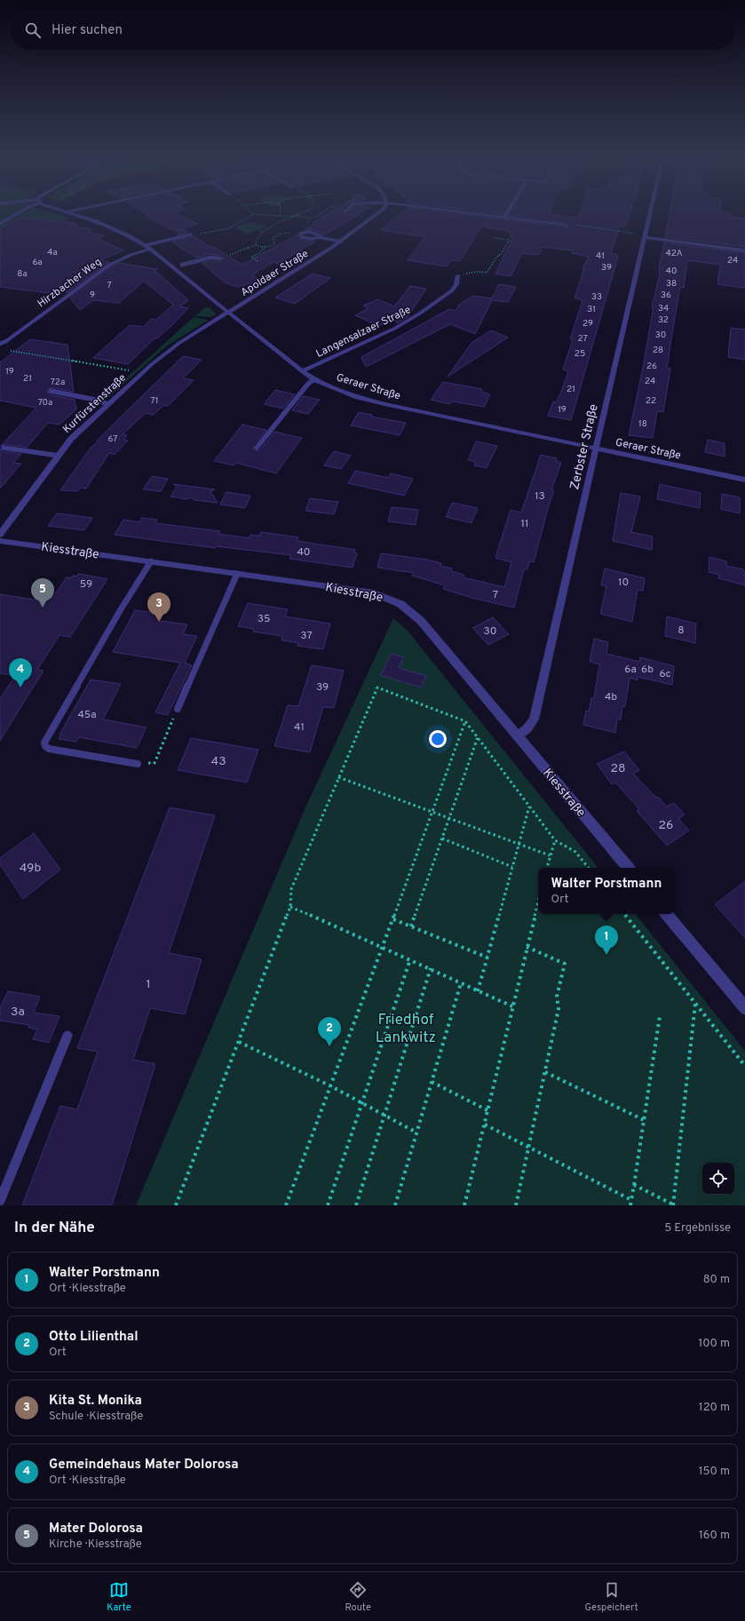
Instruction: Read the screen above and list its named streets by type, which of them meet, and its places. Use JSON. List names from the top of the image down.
{
  "streets": {
    "street": [
      "Apoldaer Straße",
      "Hirzbacher Weg",
      "Langensalzaer Straße",
      "Geraer Straße",
      "Kurfürstenstraße",
      "Zerbster Straße",
      "Kiesstraße"
    ]
  },
  "crossings": [
    ["Apoldaer Straße", "Geraer Straße"],
    ["Apoldaer Straße", "Kurfürstenstraße"],
    ["Hirzbacher Weg", "Geraer Straße"],
    ["Langensalzaer Straße", "Geraer Straße"],
    ["Geraer Straße", "Kurfürstenstraße"],
    ["Geraer Straße", "Zerbster Straße"],
    ["Zerbster Straße", "Kiesstraße"]
  ],
  "parks": ["Friedhof Lankwitz"],
  "house_numbers": [
    "4a",
    "42A",
    "41",
    "24",
    "6a",
    "39",
    "40",
    "8a",
    "38",
    "7",
    "9",
    "36",
    "33",
    "34",
    "31",
    "32",
    "29",
    "30",
    "27",
    "28",
    "25",
    "26",
    "19",
    "21",
    "24",
    "72a",
    "21",
    "71",
    "22",
    "70a",
    "19",
    "18",
    "67",
    "13",
    "11",
    "40",
    "10",
    "59",
    "7",
    "35",
    "8",
    "30",
    "37",
    "6a",
    "6b",
    "6c",
    "39",
    "4b",
    "45a",
    "41",
    "43",
    "28",
    "26",
    "49b",
    "1",
    "3a"
  ],
  "page": {
    "search": "Hier suchen",
    "pins": [
      "5",
      "3",
      "4",
      "1",
      "2"
    ],
    "popup": ["Walter Porstmann", "Ort"],
    "heading": ["In der Nähe", "5 Ergebnisse"],
    "list": [
      {
        "mark": "1",
        "name": "Walter Porstmann",
        "note": "Ort · Kiesstraße",
        "value": "80 m"
      },
      {
        "mark": "2",
        "name": "Otto Lilienthal",
        "note": "Ort",
        "value": "100 m"
      },
      {
        "mark": "3",
        "name": "Kita St. Monika",
        "note": "Schule · Kiesstraße",
        "value": "120 m"
      },
      {
        "mark": "4",
        "name": "Gemeindehaus Mater Dolorosa",
        "note": "Ort · Kiesstraße",
        "value": "150 m"
      },
      {
        "mark": "5",
        "name": "Mater Dolorosa",
        "note": "Kirche · Kiesstraße",
        "value": "160 m"
      }
    ],
    "nav": ["Karte", "Route", "Gespeichert"]
  }
}
